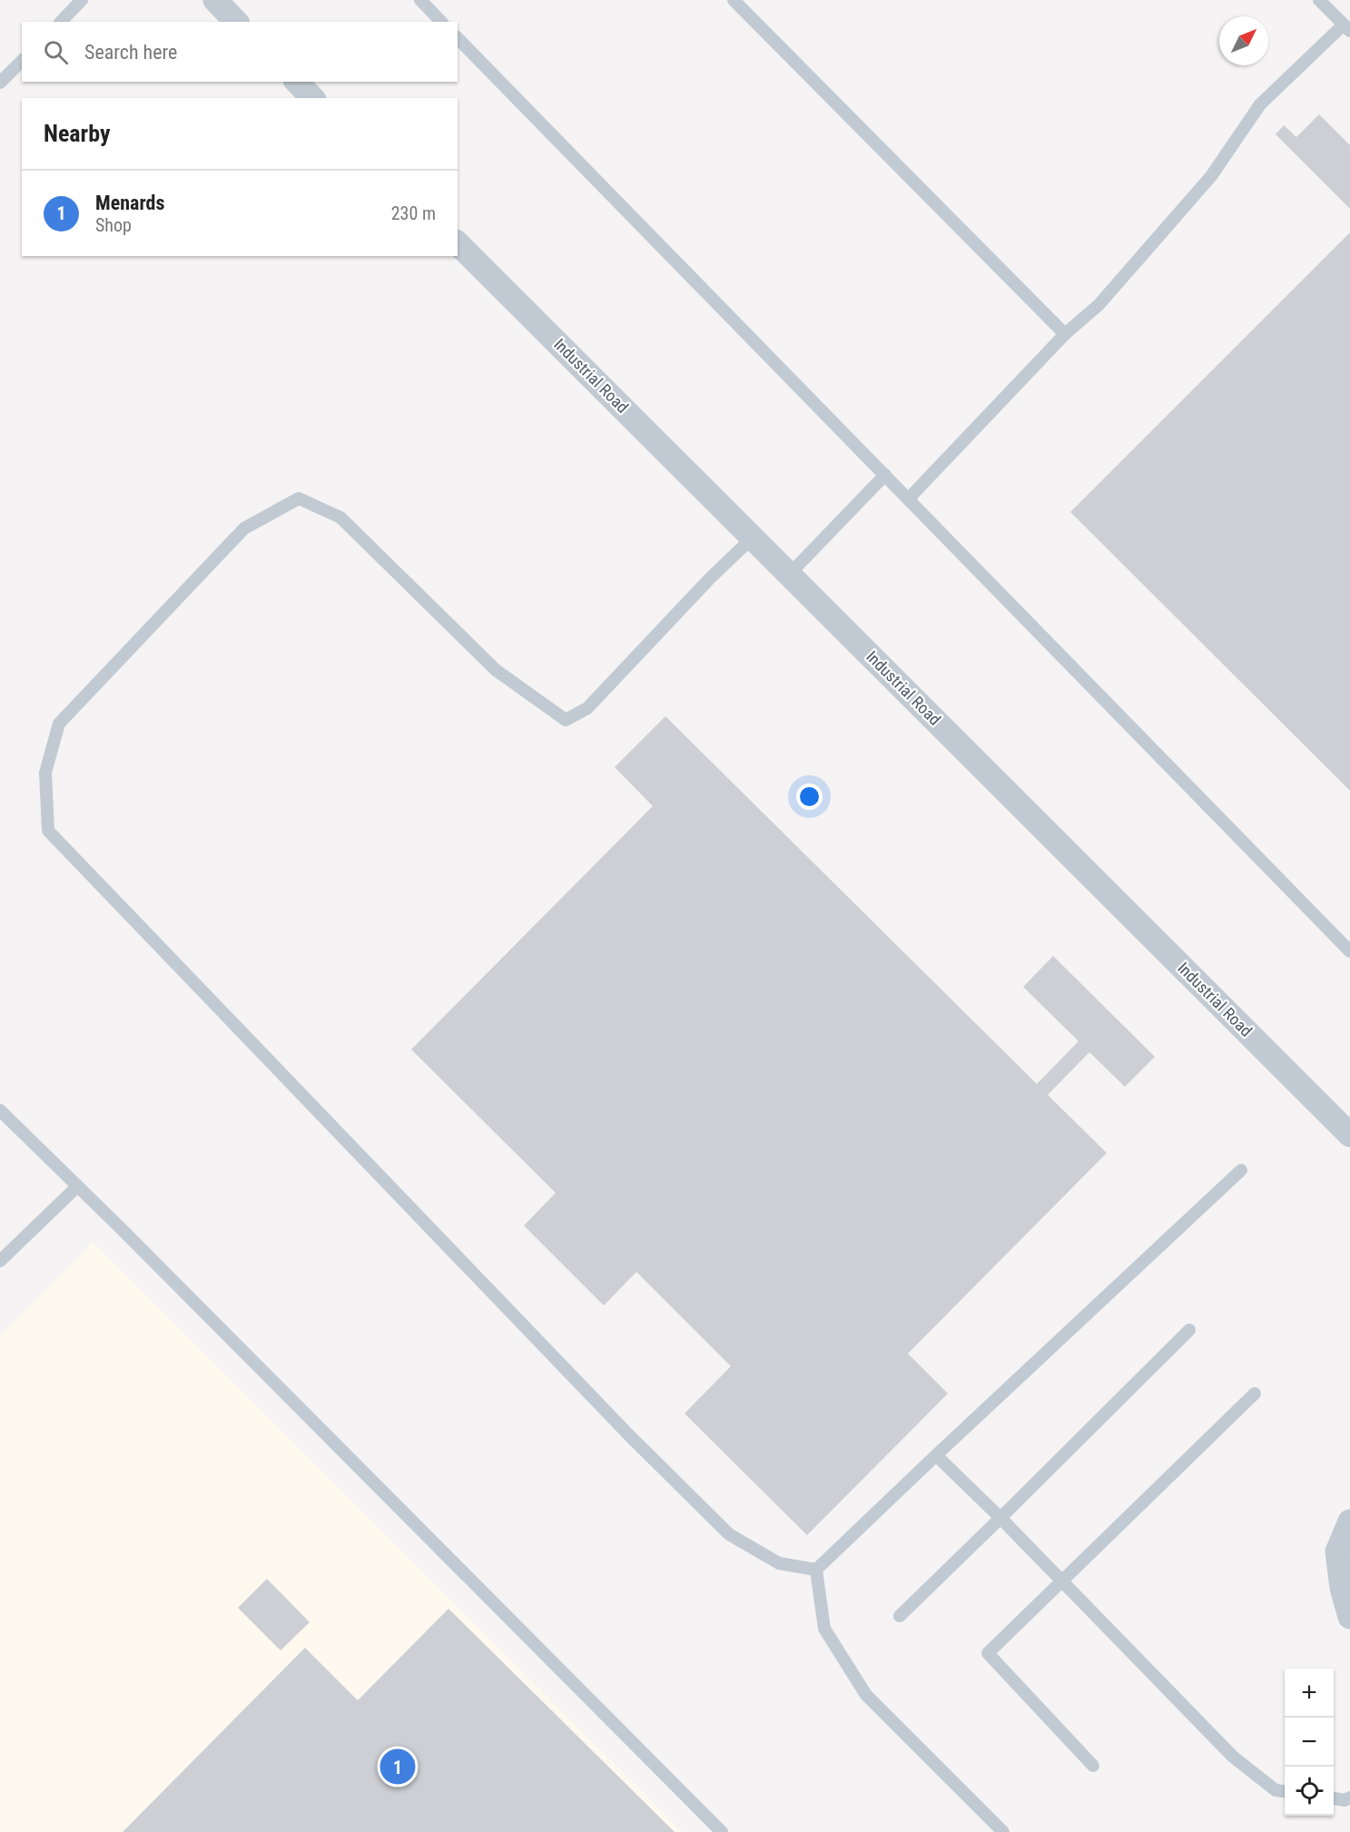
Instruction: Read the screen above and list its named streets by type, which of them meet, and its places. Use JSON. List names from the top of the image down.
{
  "streets": {
    "street": ["Industrial Road"]
  },
  "north": "top right",
  "page": {
    "search": "Search here",
    "heading": "Nearby",
    "list": [
      {
        "mark": "1",
        "name": "Menards",
        "note": "Shop",
        "value": "230 m"
      }
    ],
    "map_buttons": ["+", "−"],
    "pins": "1"
  }
}
